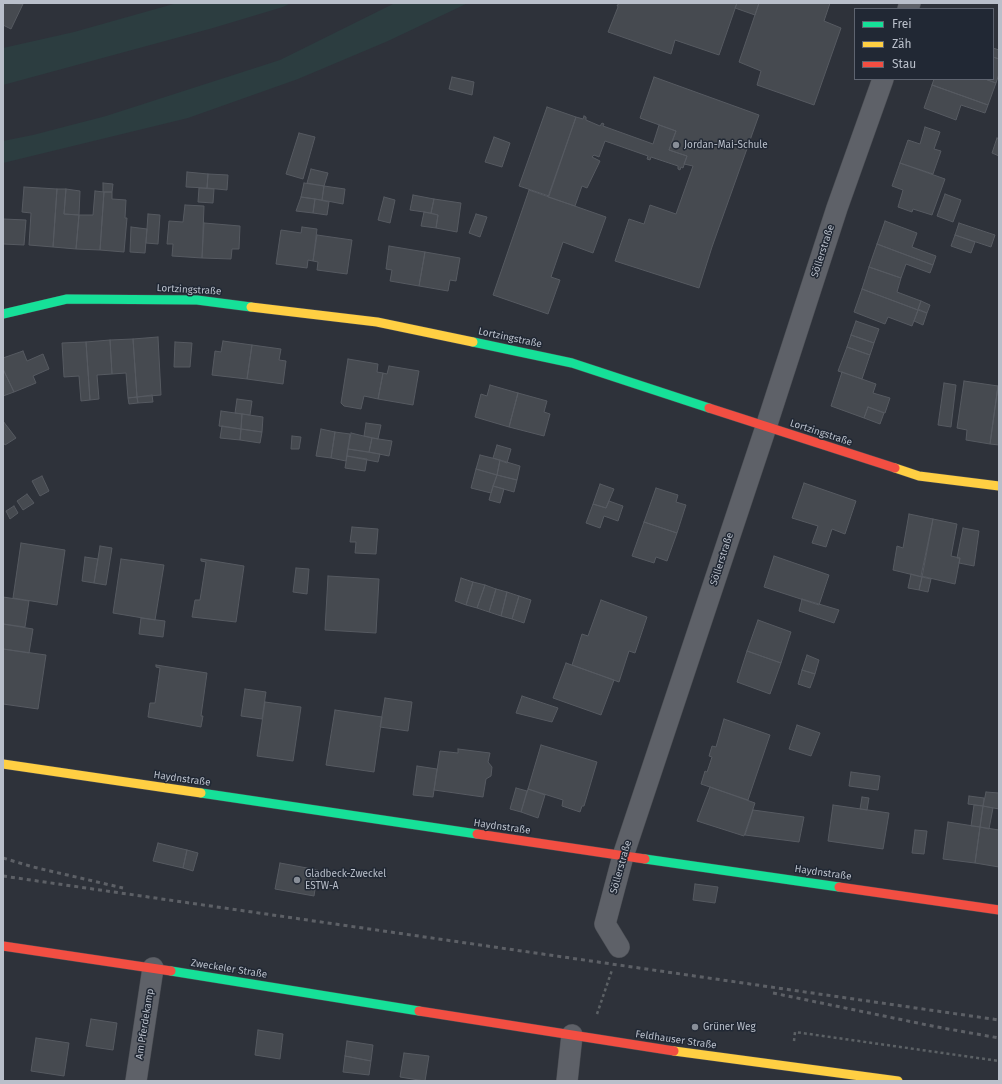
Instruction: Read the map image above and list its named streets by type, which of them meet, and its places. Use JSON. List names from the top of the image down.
{
  "streets": {
    "street": [
      "Söllerstraße",
      "Lortzingstraße",
      "Haydnstraße",
      "Zweckeler Straße",
      "Am Pferdekamp",
      "Feldhauser Straße"
    ]
  },
  "crossings": [
    ["Söllerstraße", "Lortzingstraße"],
    ["Söllerstraße", "Haydnstraße"],
    ["Zweckeler Straße", "Am Pferdekamp"],
    ["Zweckeler Straße", "Feldhauser Straße"]
  ],
  "places": ["Jordan-Mai-Schule", "Gladbeck-Zweckel ESTW-A", "Grüner Weg"],
  "legend": ["Frei", "Zäh", "Stau"]
}
